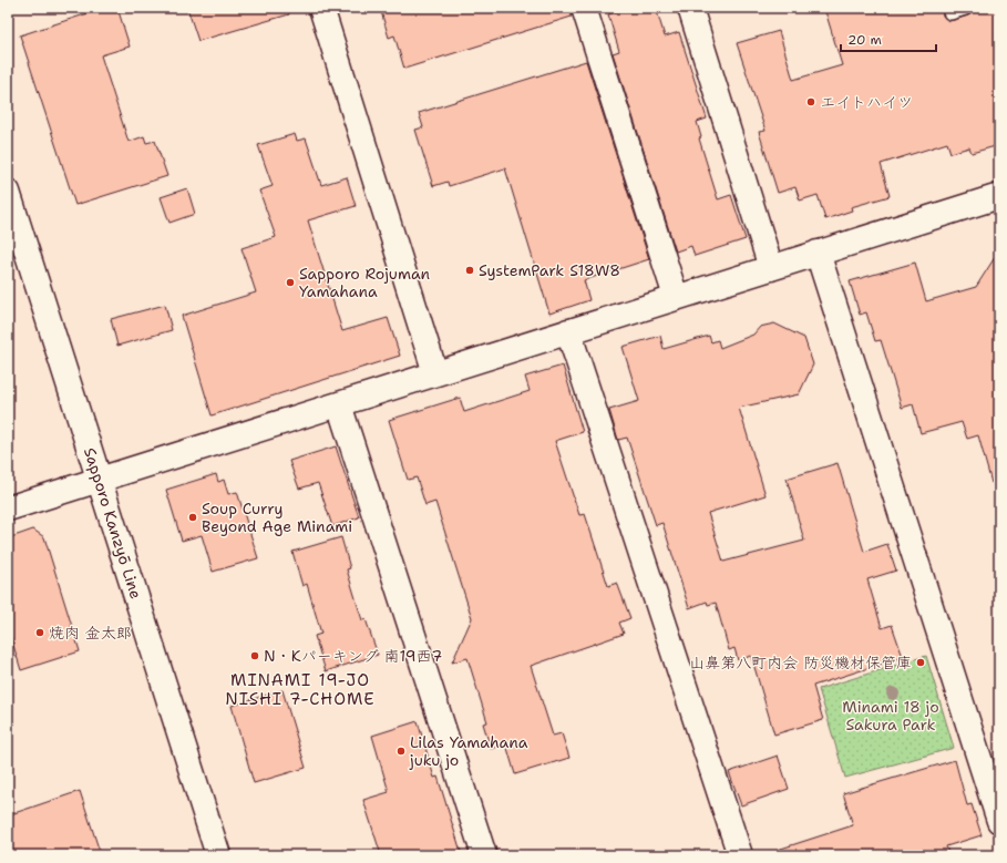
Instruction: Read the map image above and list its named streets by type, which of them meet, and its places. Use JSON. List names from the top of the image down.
{
  "streets": {
    "street": ["Sapporo Kanzyō Line"]
  },
  "districts": ["MINAMI 19-JO NISHI 7-CHOME"],
  "parks": ["Minami 18 jo Sakura Park"],
  "places": [
    "エイトハイツ",
    "SystemPark S18W8",
    "Sapporo Rojuman Yamahana",
    "Soup Curry Beyond Age Minami",
    "焼肉 金太郎",
    "N・Kパーキング 南19西7",
    "山鼻第八町内会 防災機材保管庫",
    "Lilas Yamahana juku jo"
  ],
  "scale_bar": "20 m"
}
